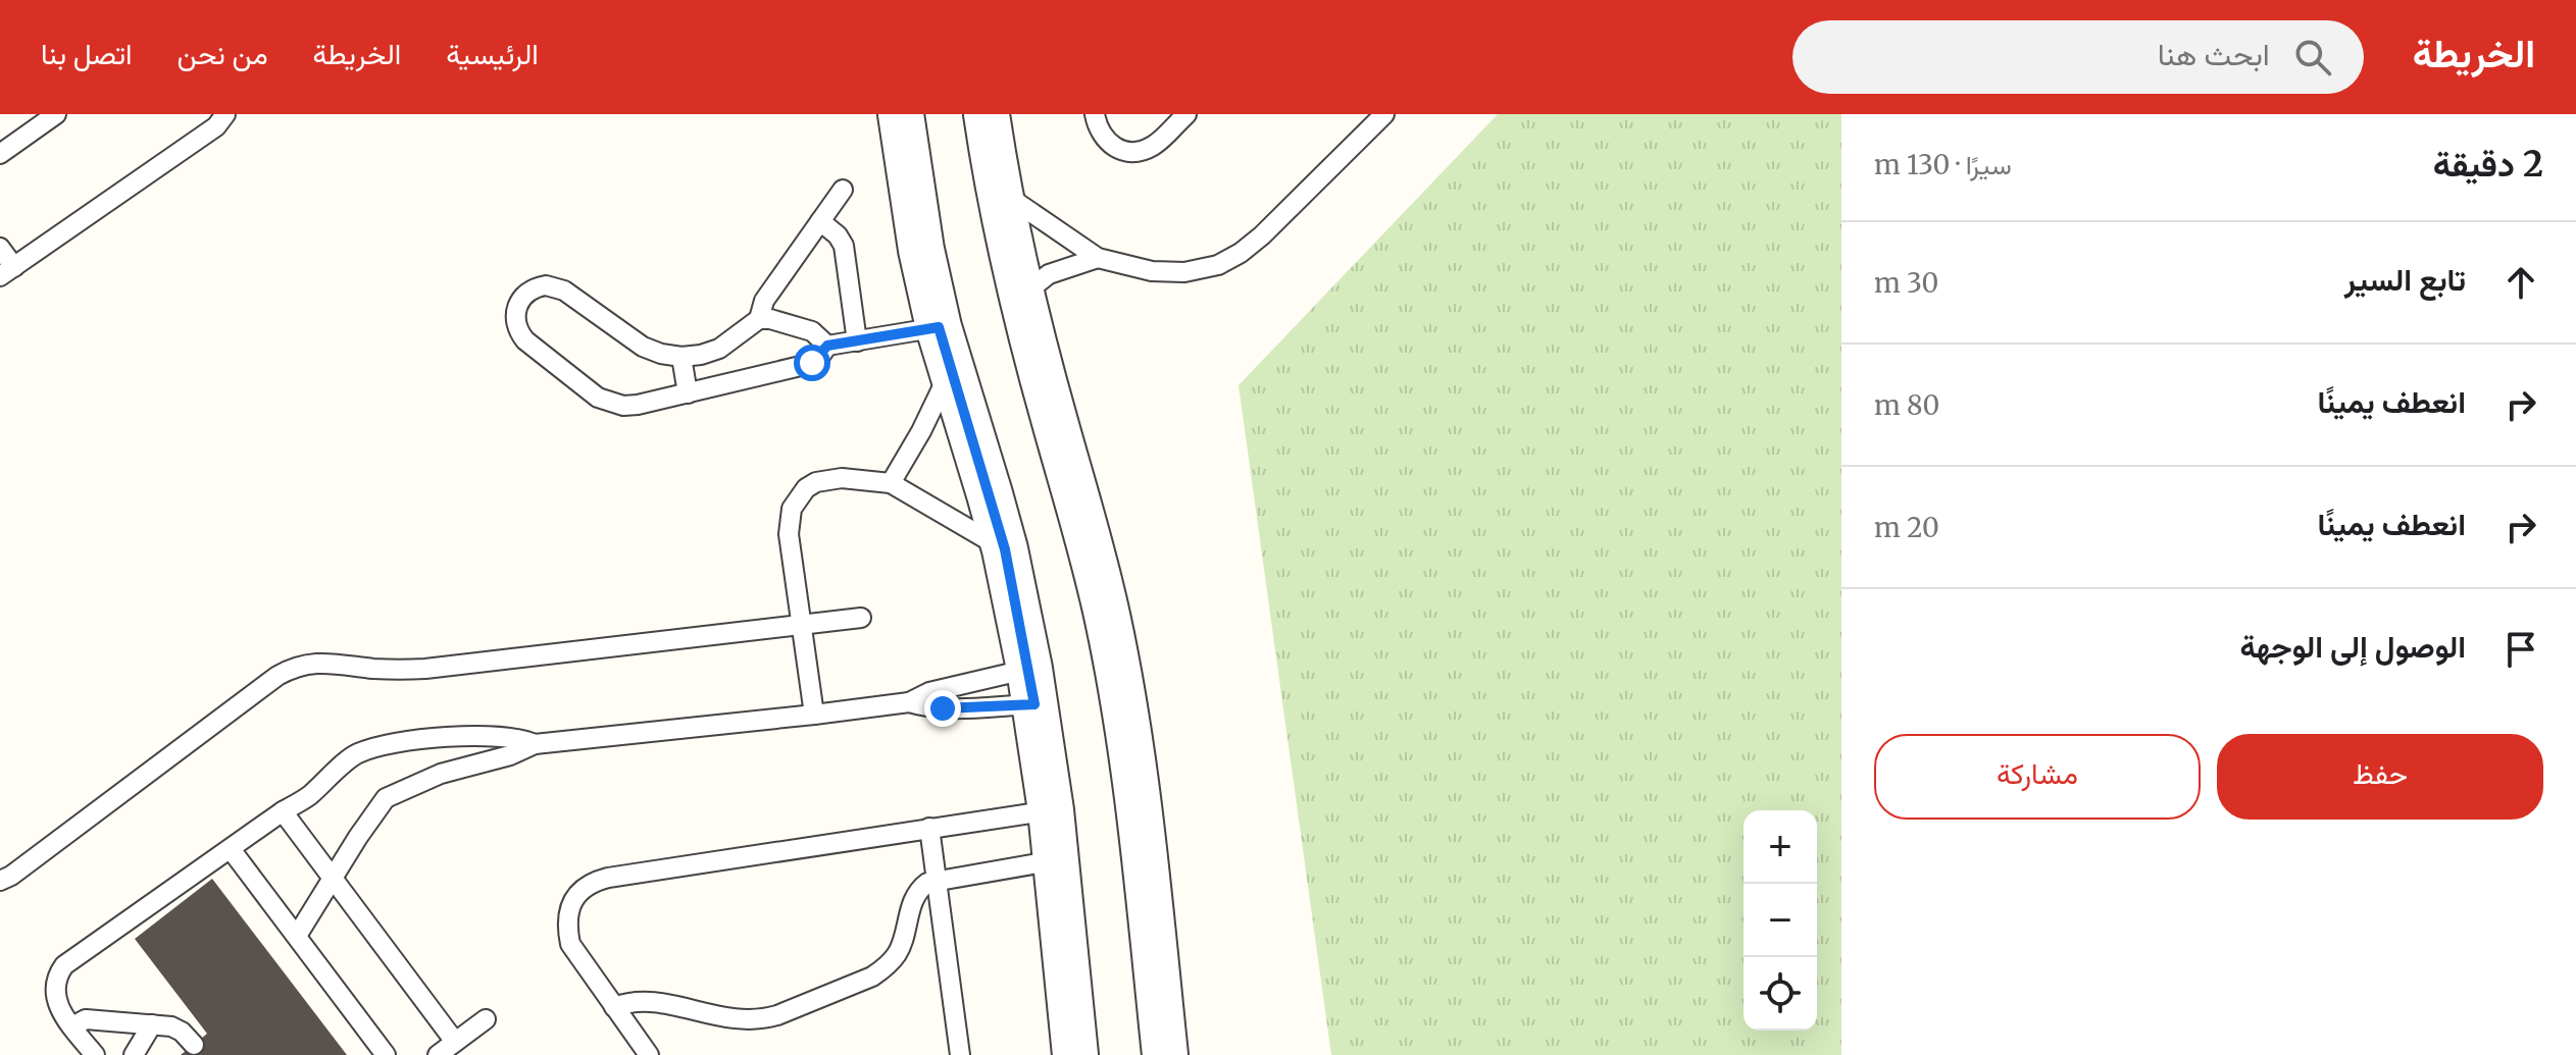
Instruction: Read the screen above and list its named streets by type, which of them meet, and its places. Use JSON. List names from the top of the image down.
{
  "page": {
    "header": "الخريطة",
    "search": "ابحث هنا",
    "nav": [
      "الرئيسية",
      "الخريطة",
      "من نحن",
      "اتصل بنا"
    ],
    "heading": ["2 دقيقة", "سيرًا · 130 m"],
    "list": [
      ["تابع السير", "30 m"],
      ["انعطف يمينًا", "80 m"],
      ["انعطف يمينًا", "20 m"],
      "الوصول إلى الوجهة"
    ],
    "buttons": ["حفظ", "مشاركة"],
    "map_buttons": ["+", "−"]
  }
}
